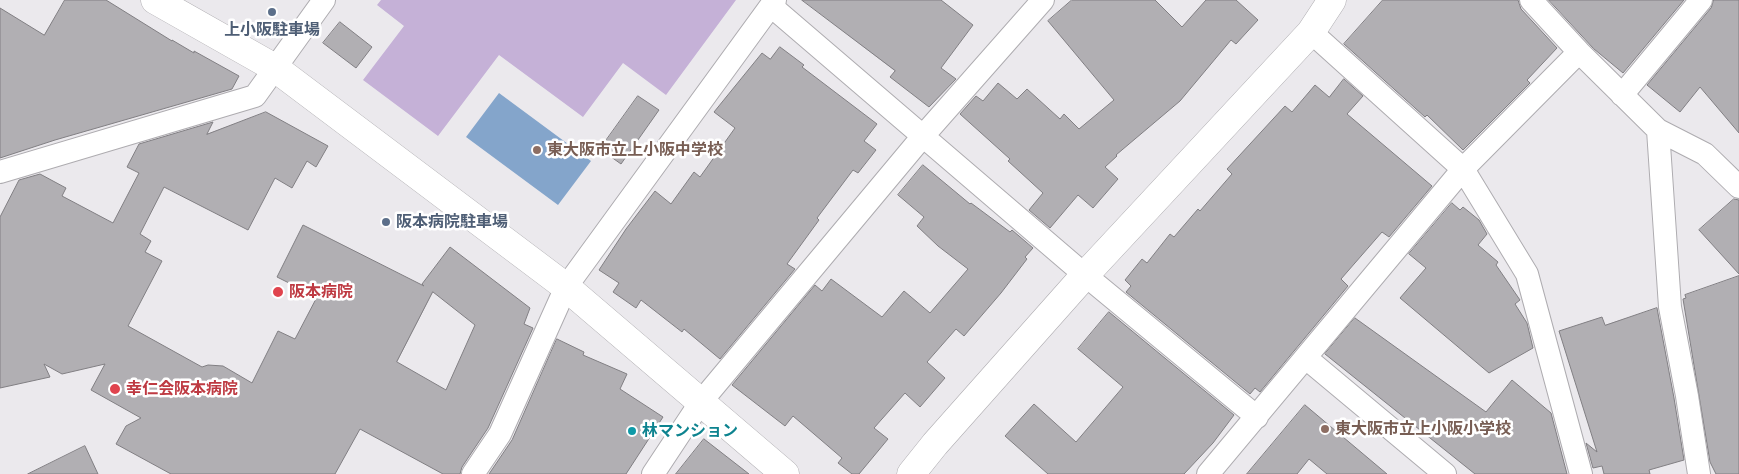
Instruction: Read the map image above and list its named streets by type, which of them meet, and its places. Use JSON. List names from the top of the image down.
{
  "places": [
    "上小阪駐車場",
    "東大阪市立上小阪中学校",
    "阪本病院駐車場",
    "阪本病院",
    "幸仁会阪本病院",
    "東大阪市立上小阪小学校",
    "林マンション"
  ]
}
